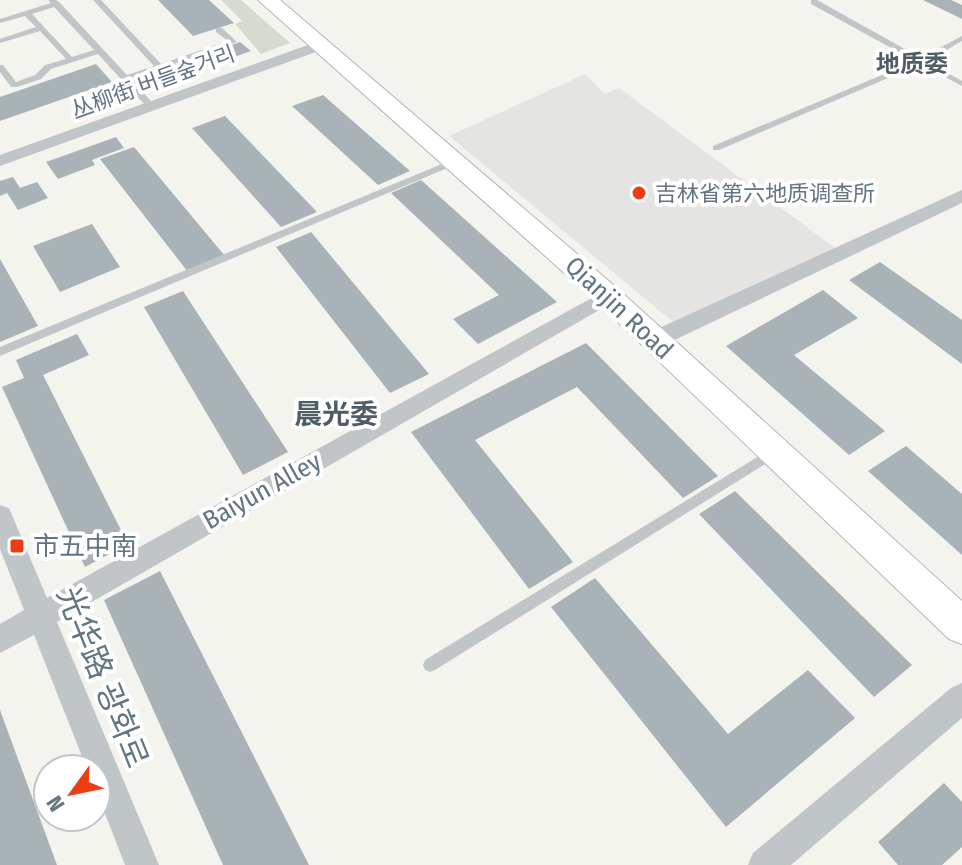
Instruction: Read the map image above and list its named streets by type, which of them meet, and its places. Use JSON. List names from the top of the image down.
{
  "streets": {
    "street": [
      "丛柳街 버들숲거리",
      "Qianjin Road",
      "Baiyun Alley",
      "光华路 광화로"
    ]
  },
  "crossings": [
    ["丛柳街 버들숲거리", "Qianjin Road"],
    ["Qianjin Road", "Baiyun Alley"],
    ["Baiyun Alley", "光华路 광화로"]
  ],
  "districts": ["地质委", "晨光委"],
  "places": {
    "other": ["吉林省第六地质调查所"],
    "transit": ["市五中南"]
  },
  "north": "bottom left"
}
